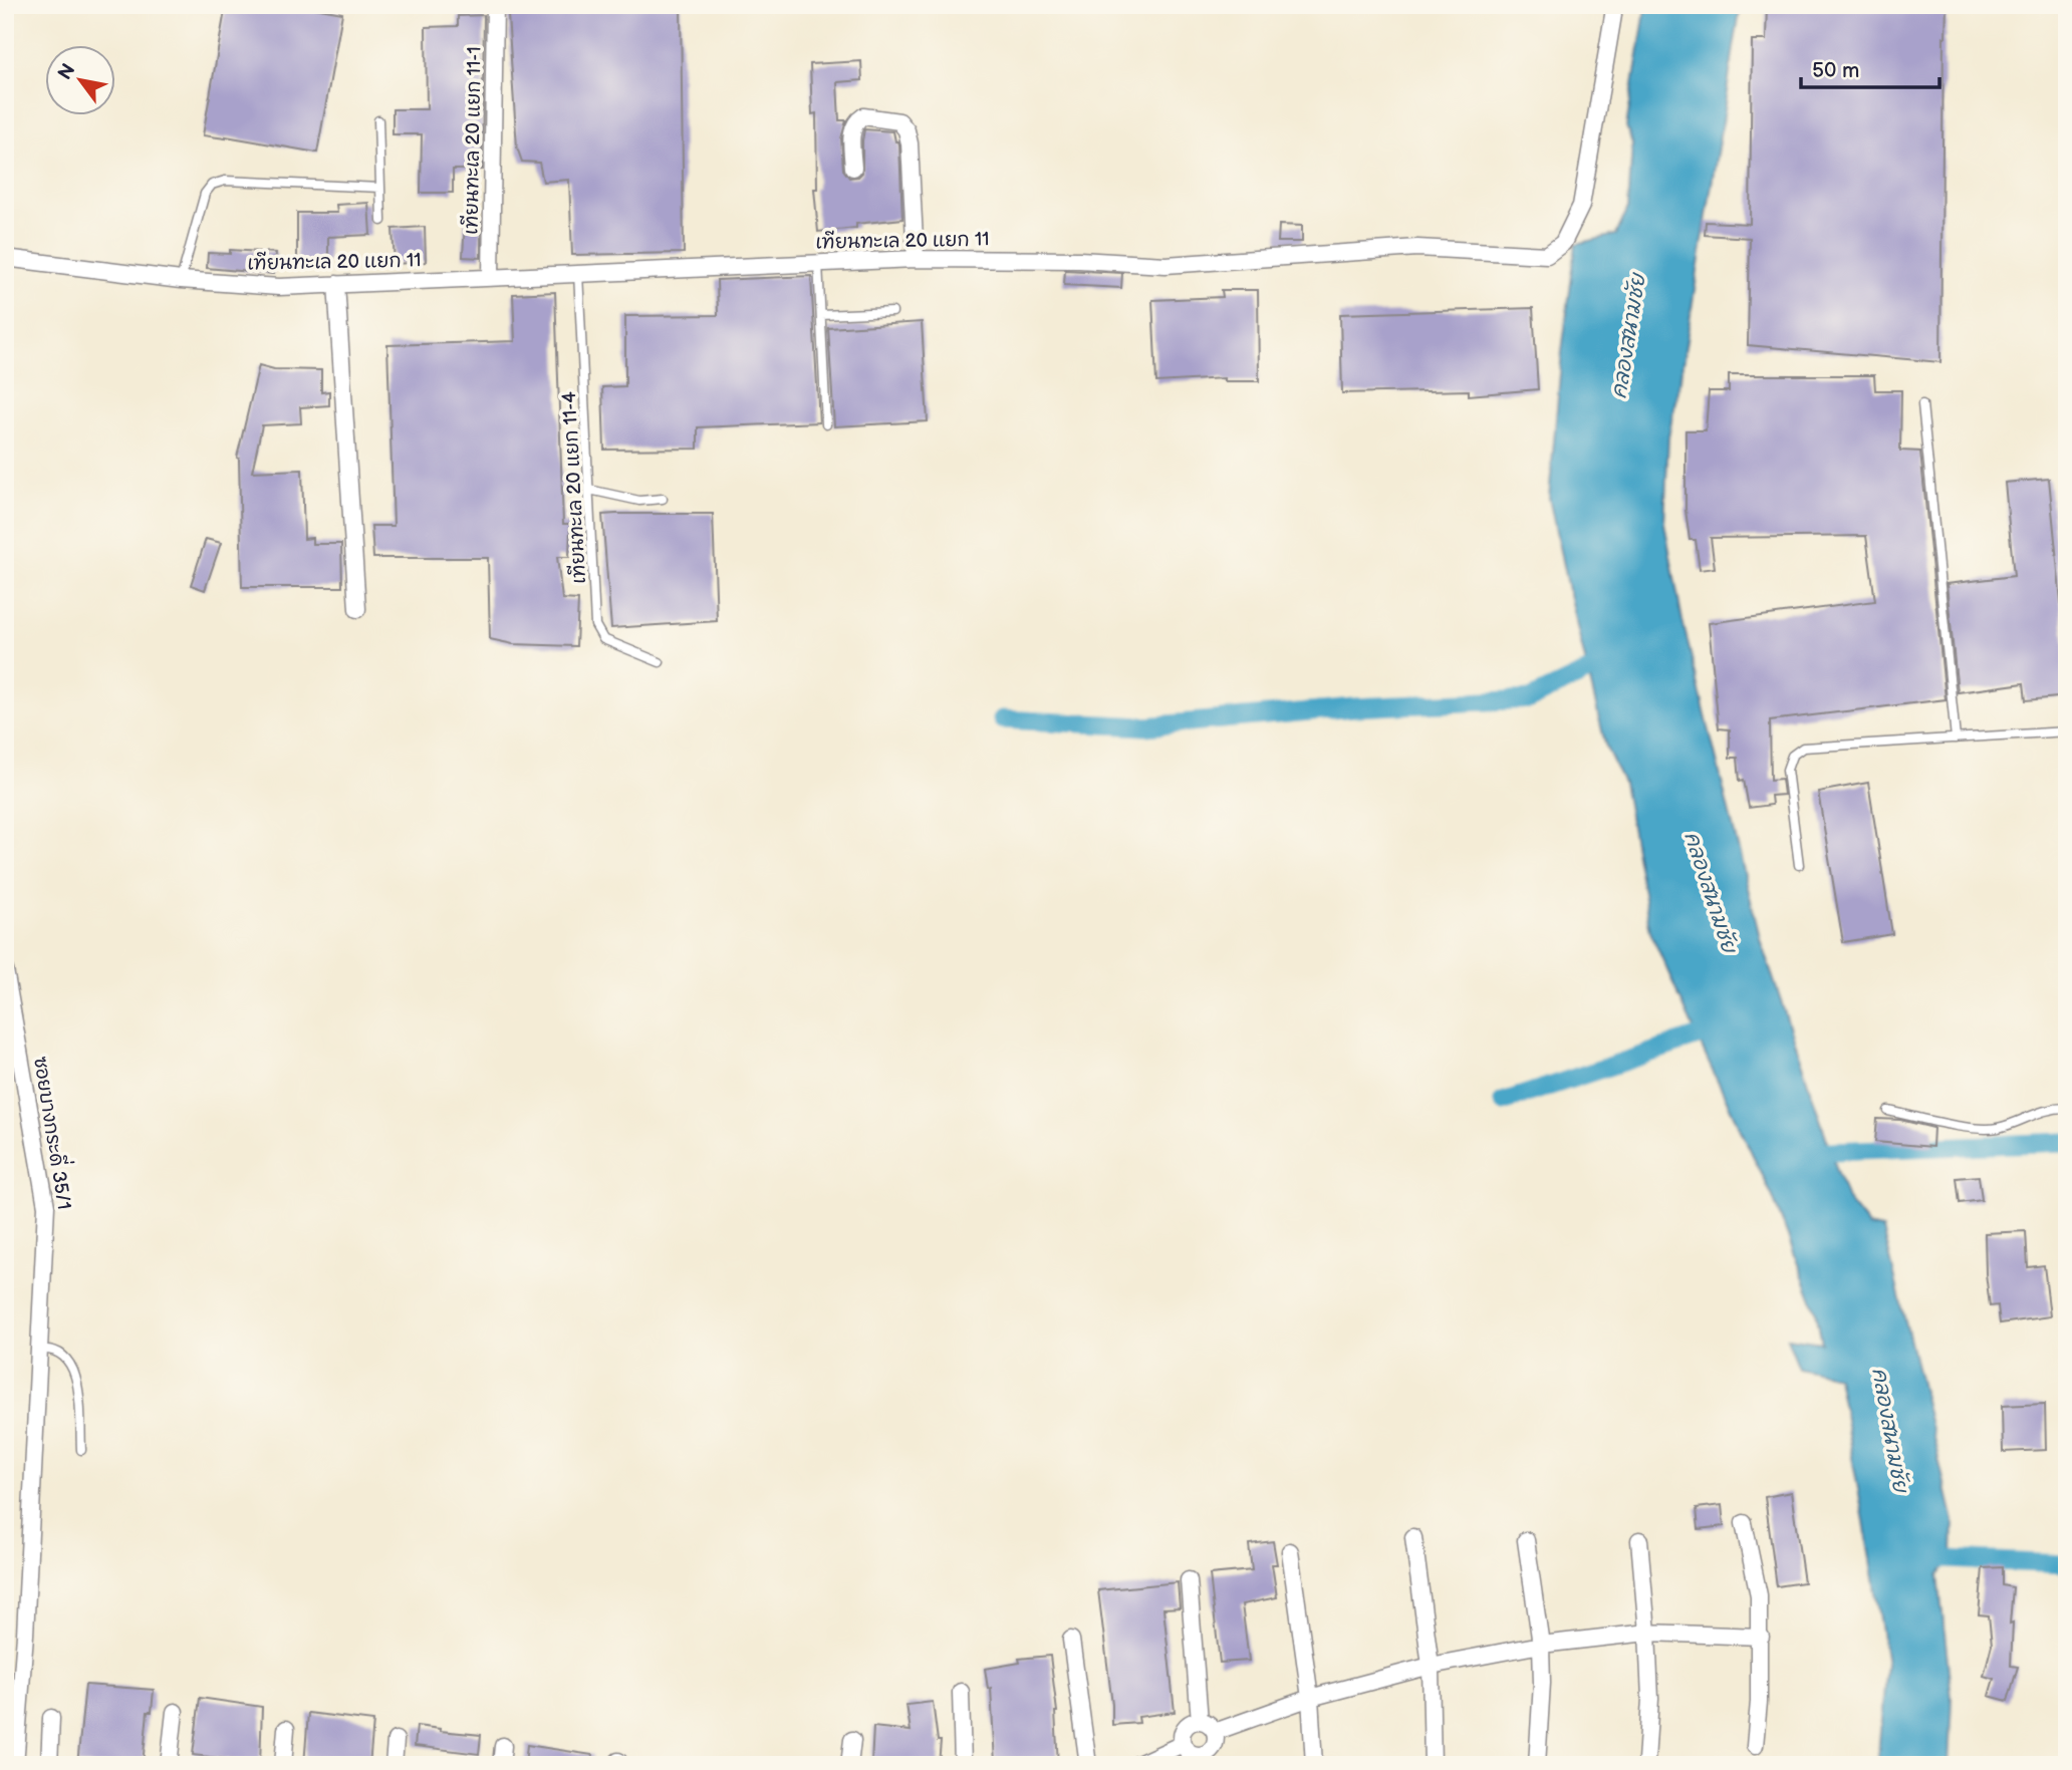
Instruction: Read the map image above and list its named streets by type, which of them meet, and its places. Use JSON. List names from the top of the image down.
{
  "streets": {
    "street": ["เทียนทะเล 20 แยก 11-1", "เทียนทะเล 20 แยก 11", "ซอยบางกระดี่ 35/1"],
    "lane": ["เทียนทะเล 20 แยก 11-4"]
  },
  "crossings": [
    ["เทียนทะเล 20 แยก 11-1", "เทียนทะเล 20 แยก 11"],
    ["เทียนทะเล 20 แยก 11", "เทียนทะเล 20 แยก 11-4"]
  ],
  "water": ["คลองสนามชัย"],
  "scale_bar": "50 m",
  "north": "top left"
}
